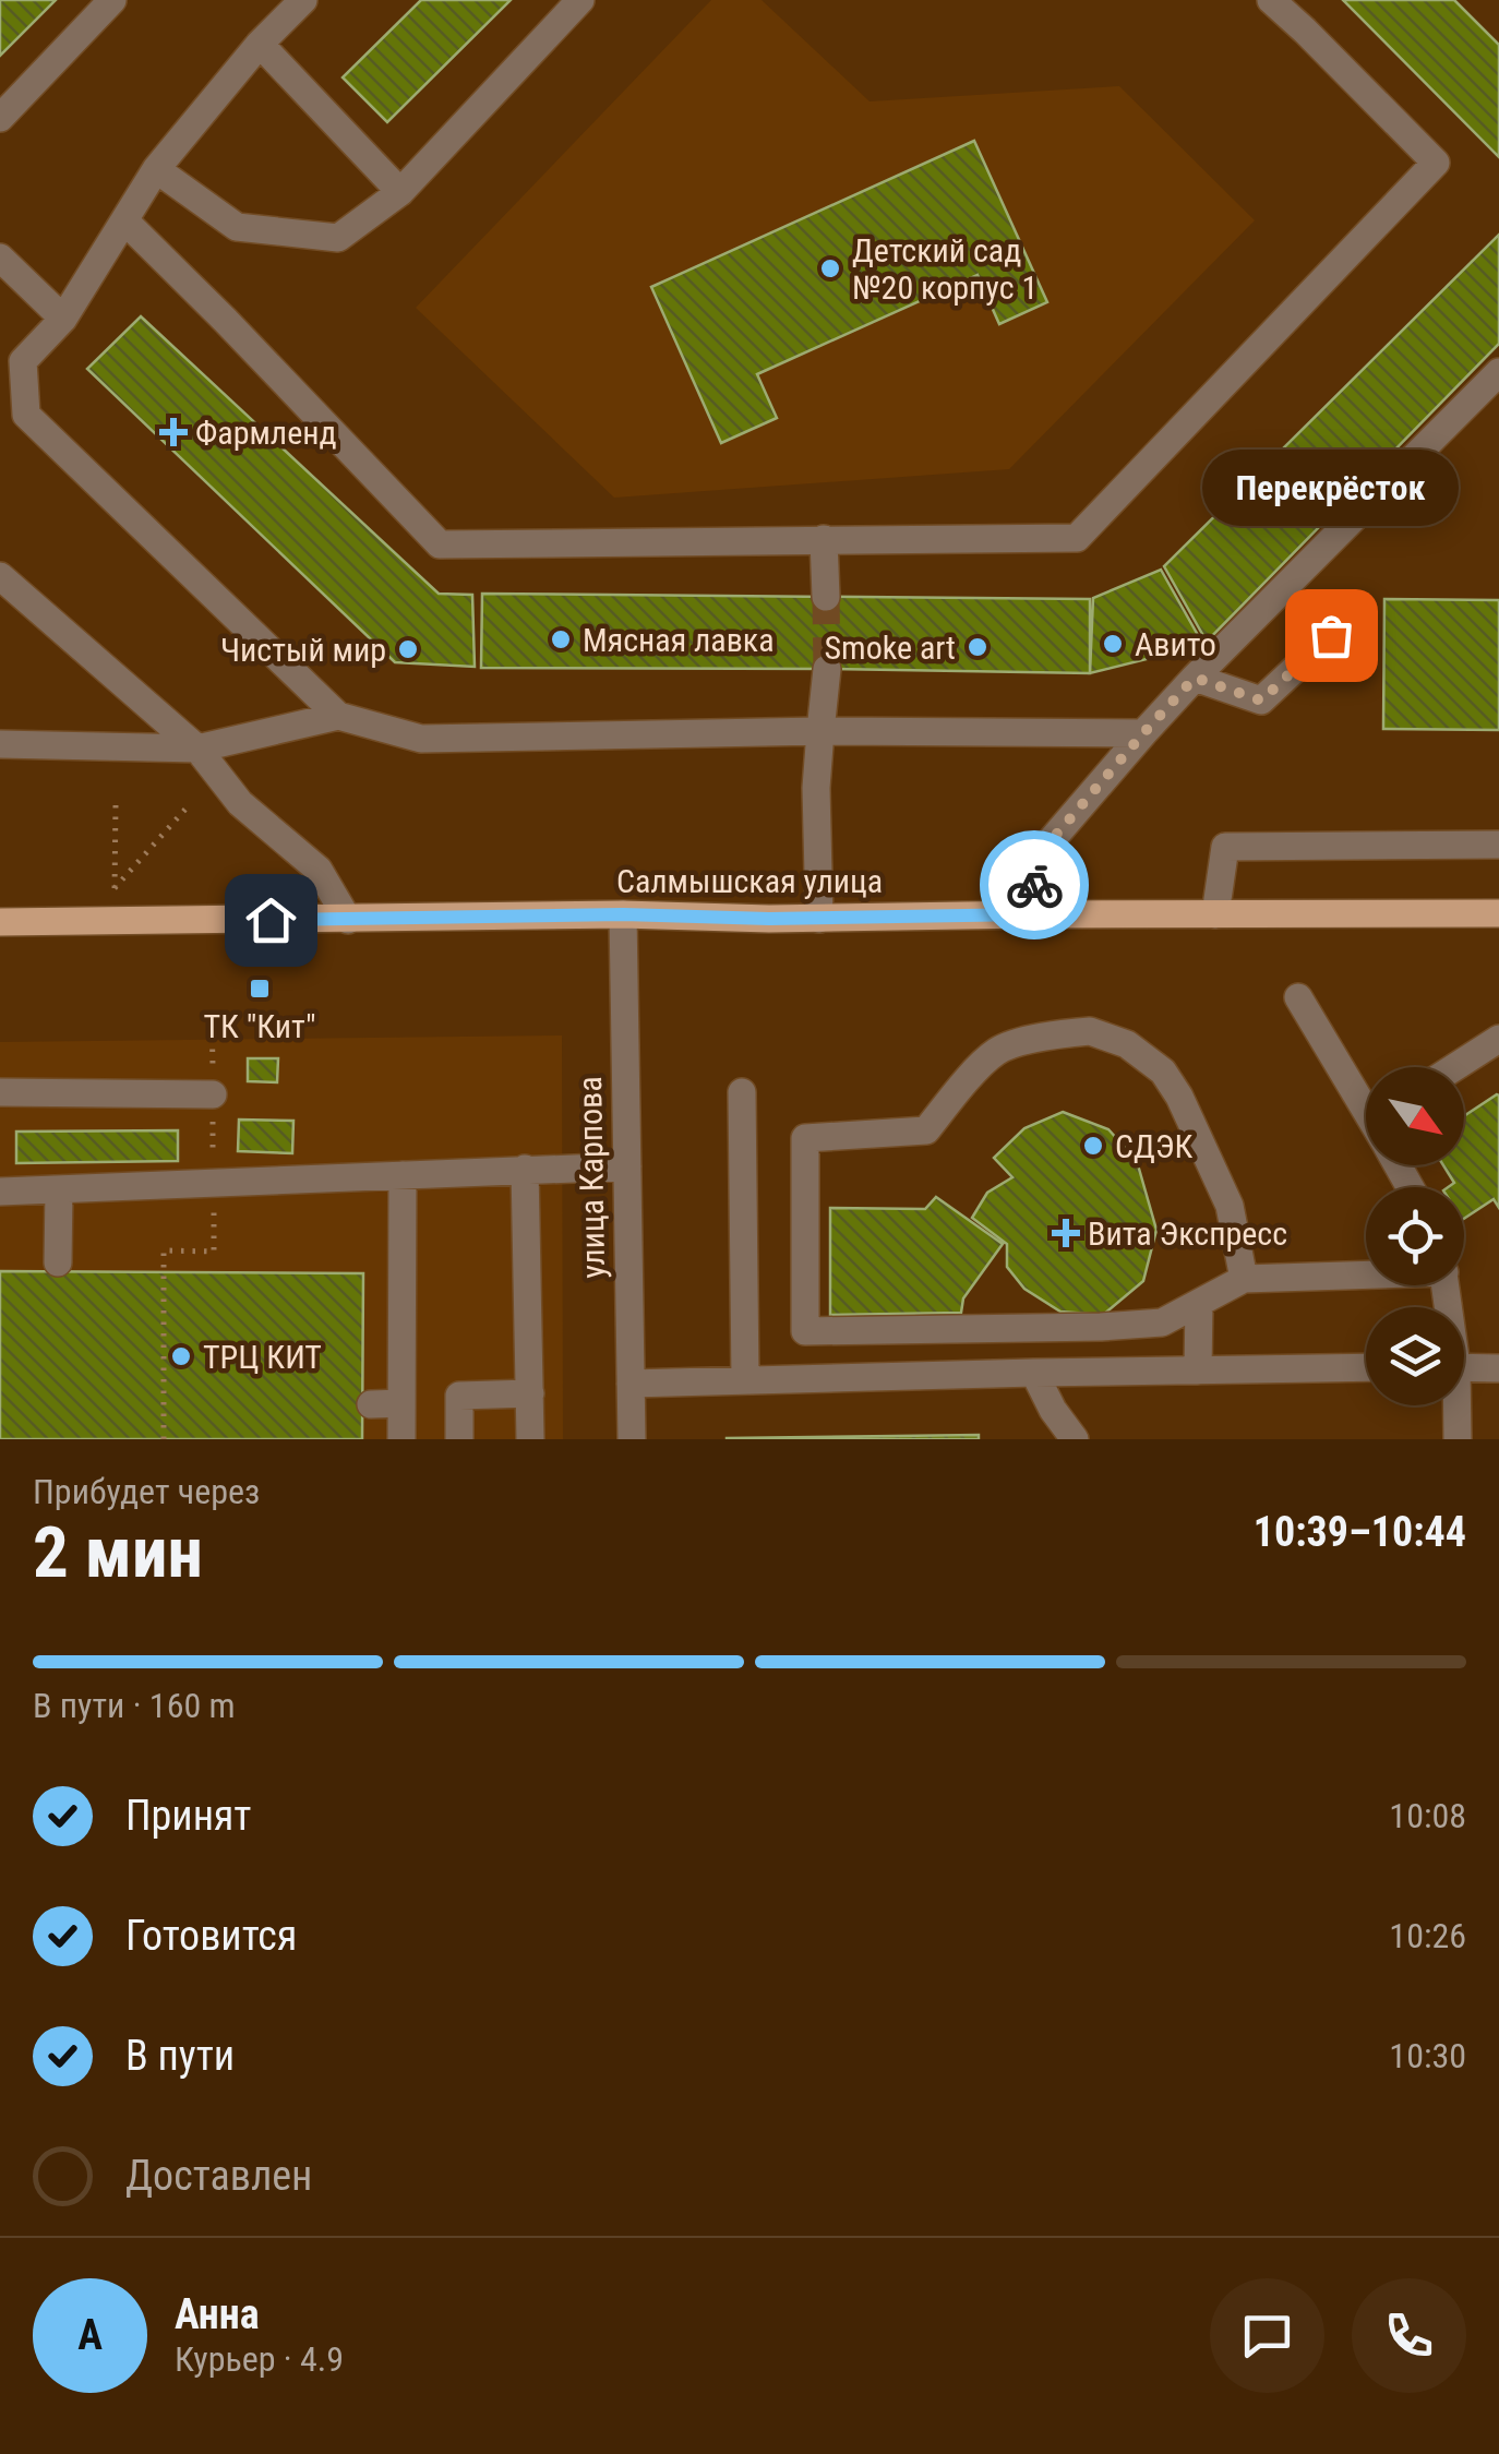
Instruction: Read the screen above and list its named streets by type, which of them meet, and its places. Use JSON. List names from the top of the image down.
{
  "streets": {
    "main road": ["Салмышская улица"],
    "street": ["улица Карпова"]
  },
  "crossings": [
    ["Салмышская улица", "улица Карпова"]
  ],
  "places": {
    "other": [
      "Детский сад №20 корпус 1",
      "Перекрёсток",
      "Мясная лавка",
      "Авито",
      "Smoke art",
      "Чистый мир",
      "СДЭК",
      "ТРЦ КИТ"
    ],
    "health": ["Фармленд", "Вита Экспресс"],
    "transit": ["ТК \"Кит\""]
  },
  "north": "bottom right",
  "page": {
    "bubble": "Перекрёсток",
    "heading": ["2 мин", "Прибудет через", "10:39–10:44"],
    "panel": ["Анна", "Курьер · 4.9"],
    "bar": "В пути · 160 m",
    "list": [
      ["Принят", "10:08"],
      ["Готовится", "10:26"],
      ["В пути", "10:30"],
      "Доставлен"
    ],
    "round": "А"
  }
}
